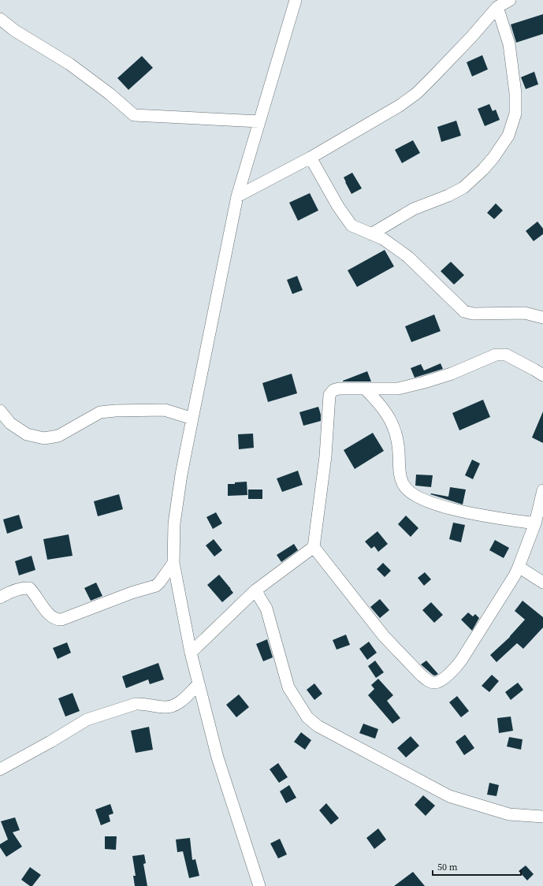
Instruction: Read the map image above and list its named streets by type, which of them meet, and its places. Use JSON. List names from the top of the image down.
{
  "scale_bar": "50 m"
}
